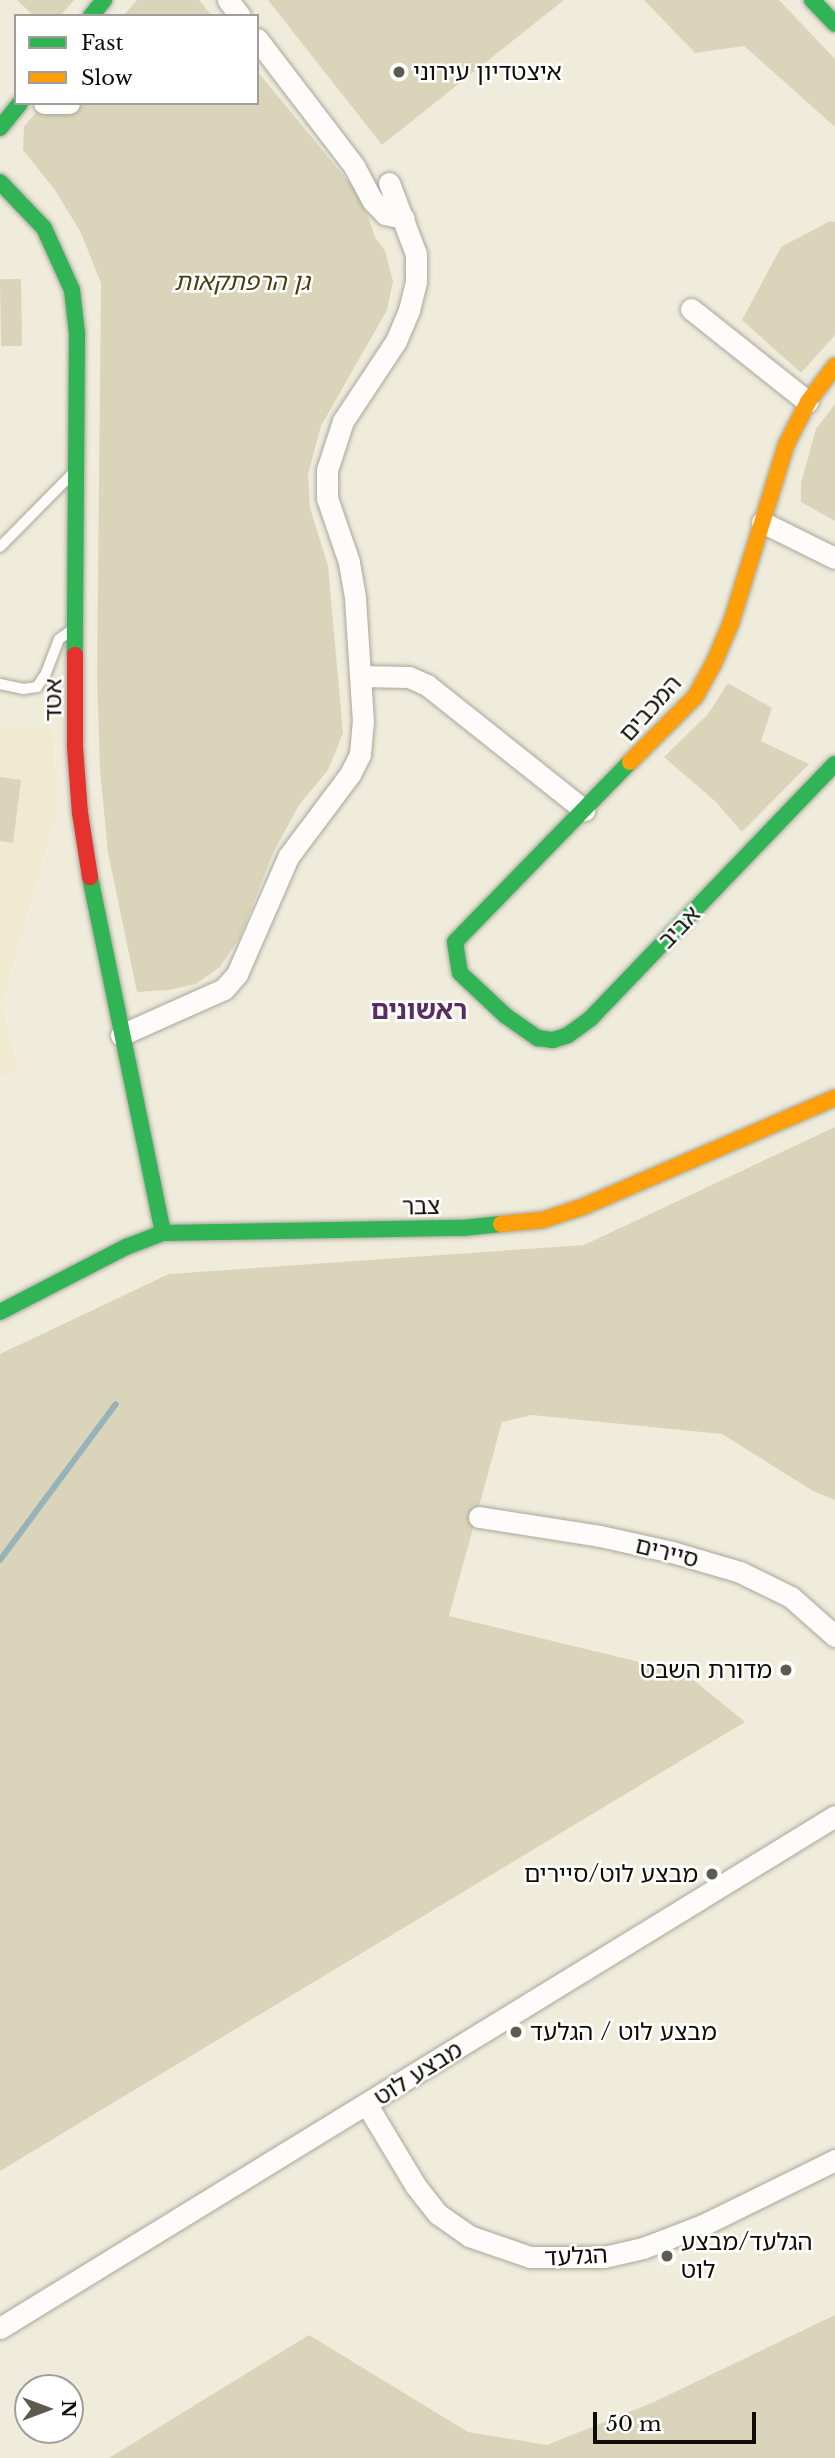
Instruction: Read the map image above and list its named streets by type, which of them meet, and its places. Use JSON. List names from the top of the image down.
{
  "streets": {
    "street": [
      "אטד",
      "המכבים",
      "אביב",
      "צבר",
      "סיירים",
      "מבצע לוט",
      "הגלעד"
    ]
  },
  "crossings": [
    ["אטד", "צבר"],
    ["המכבים", "אביב"],
    ["מבצע לוט", "הגלעד"]
  ],
  "districts": ["ראשונים"],
  "parks": ["גן הרפתקאות"],
  "places": [
    "איצטדיון עירוני",
    "מדורת השבט",
    "מבצע לוט/סיירים",
    "מבצע לוט / הגלעד",
    "הגלעד/מבצע לוט"
  ],
  "legend": ["Fast", "Slow"],
  "scale_bar": "50 m",
  "north": "right"
}
